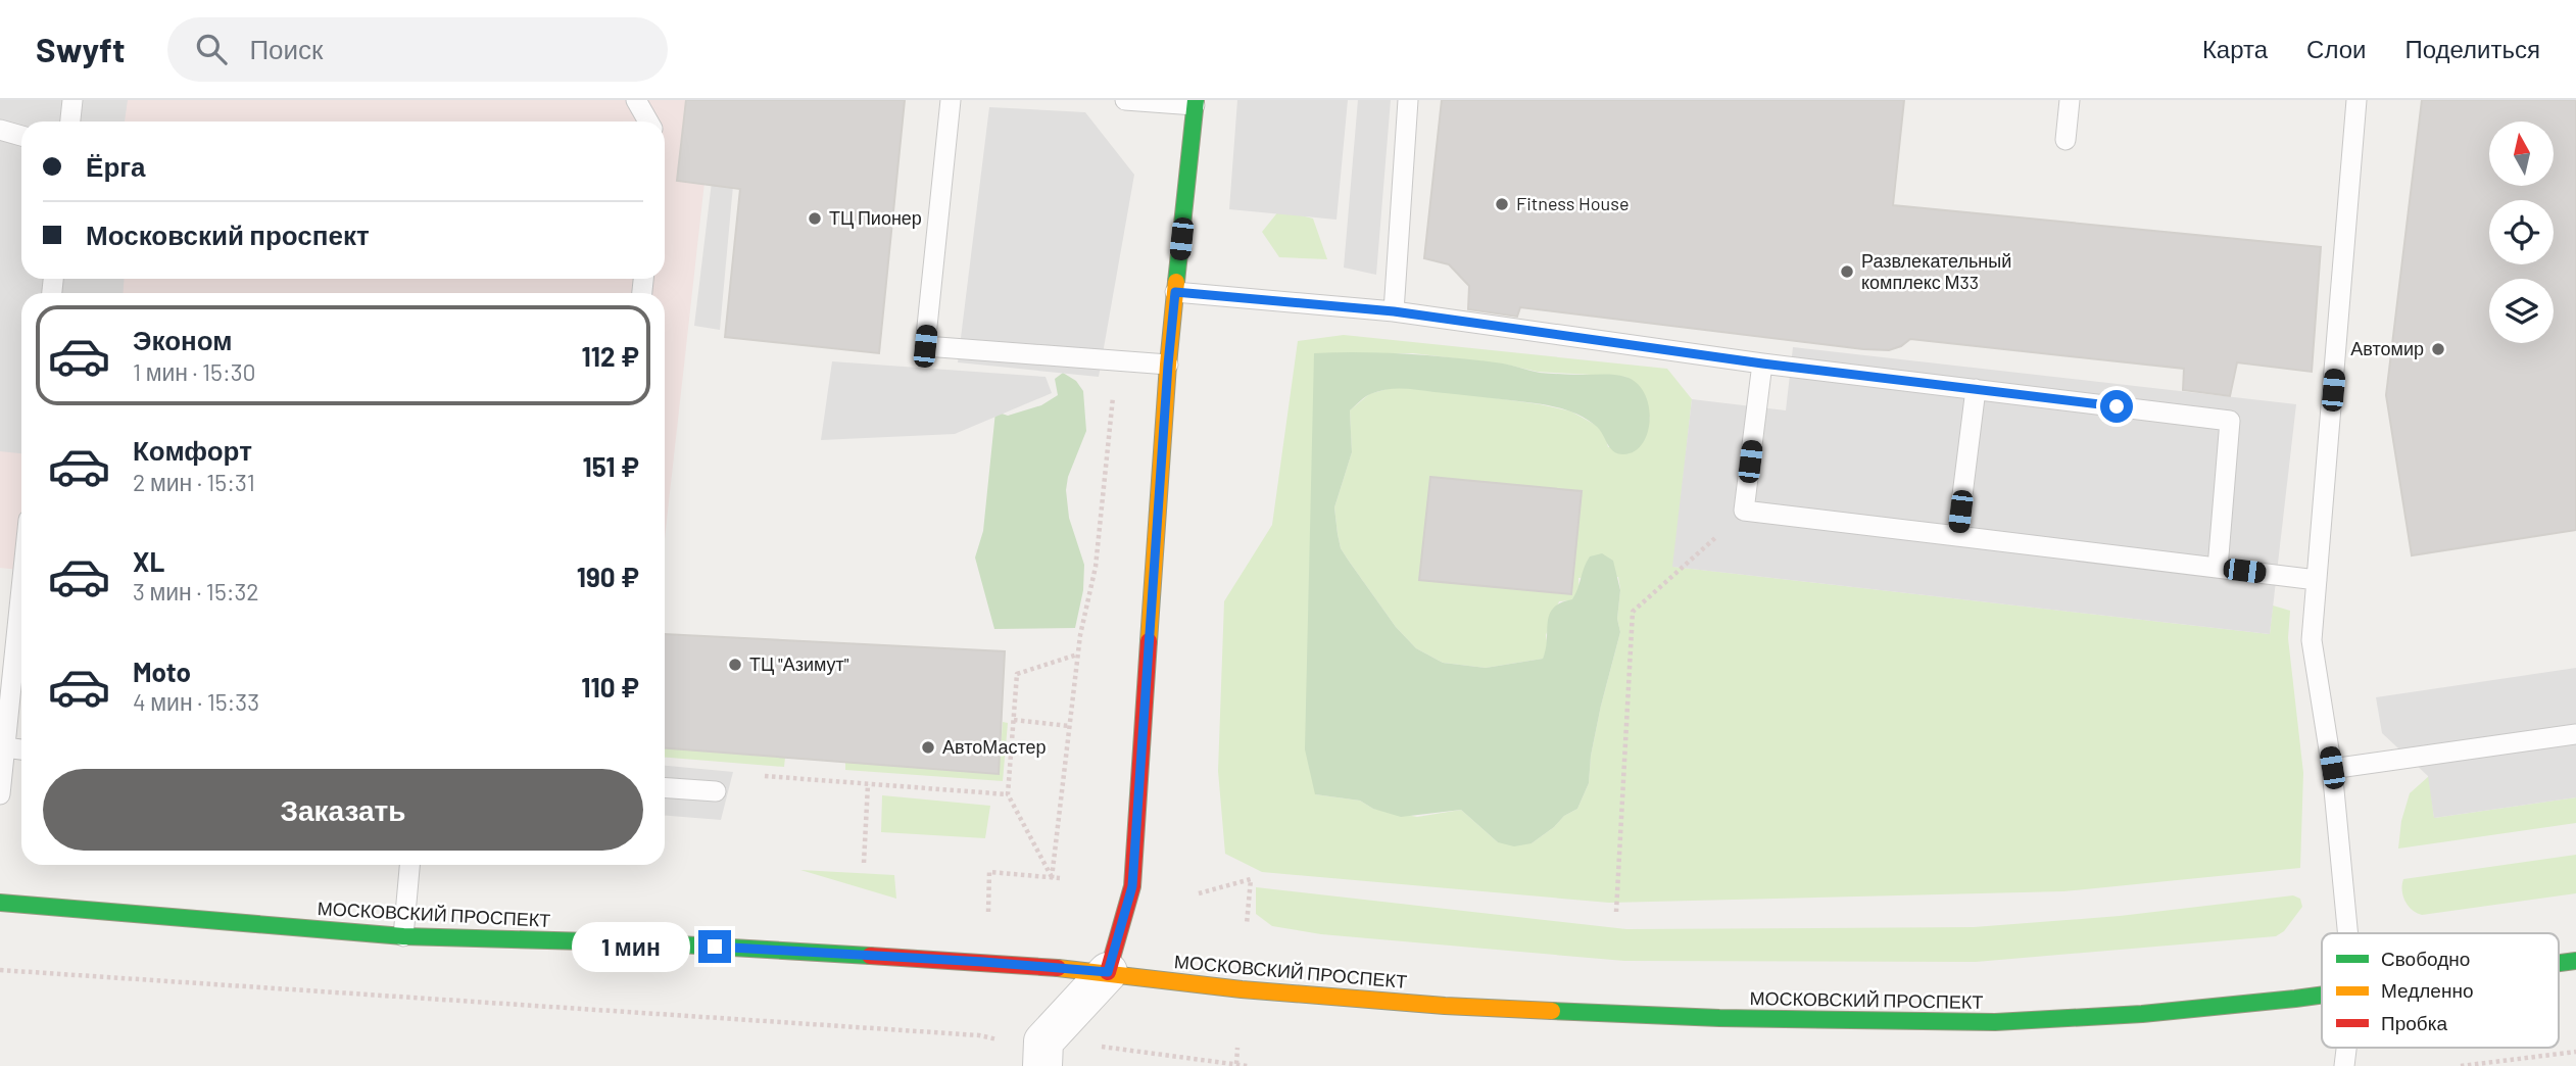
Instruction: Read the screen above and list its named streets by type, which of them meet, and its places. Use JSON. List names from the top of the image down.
{
  "streets": {
    "main road": ["МОСКОВСКИЙ ПРОСПЕКТ"]
  },
  "places": [
    "Fitness House",
    "ТЦ Пионер",
    "Развлекательный комплекс М33",
    "Автомир",
    "ТЦ \"Азимут\"",
    "АвтоМастер"
  ],
  "legend": ["Свободно", "Медленно", "Пробка"],
  "north": "top",
  "page": {
    "header": "Swyft",
    "search": "Поиск",
    "nav": ["Карта", "Слои", "Поделиться"],
    "banner": ["Ёрга", "Московский проспект"],
    "list": [
      {
        "name": "Эконом",
        "note": "1 мин · 15:30",
        "value": "112 ₽"
      },
      {
        "name": "Комфорт",
        "note": "2 мин · 15:31",
        "value": "151 ₽"
      },
      {
        "name": "XL",
        "note": "3 мин · 15:32",
        "value": "190 ₽"
      },
      {
        "name": "Moto",
        "note": "4 мин · 15:33",
        "value": "110 ₽"
      }
    ],
    "buttons": "Заказать",
    "bubble": "1 мин"
  }
}
